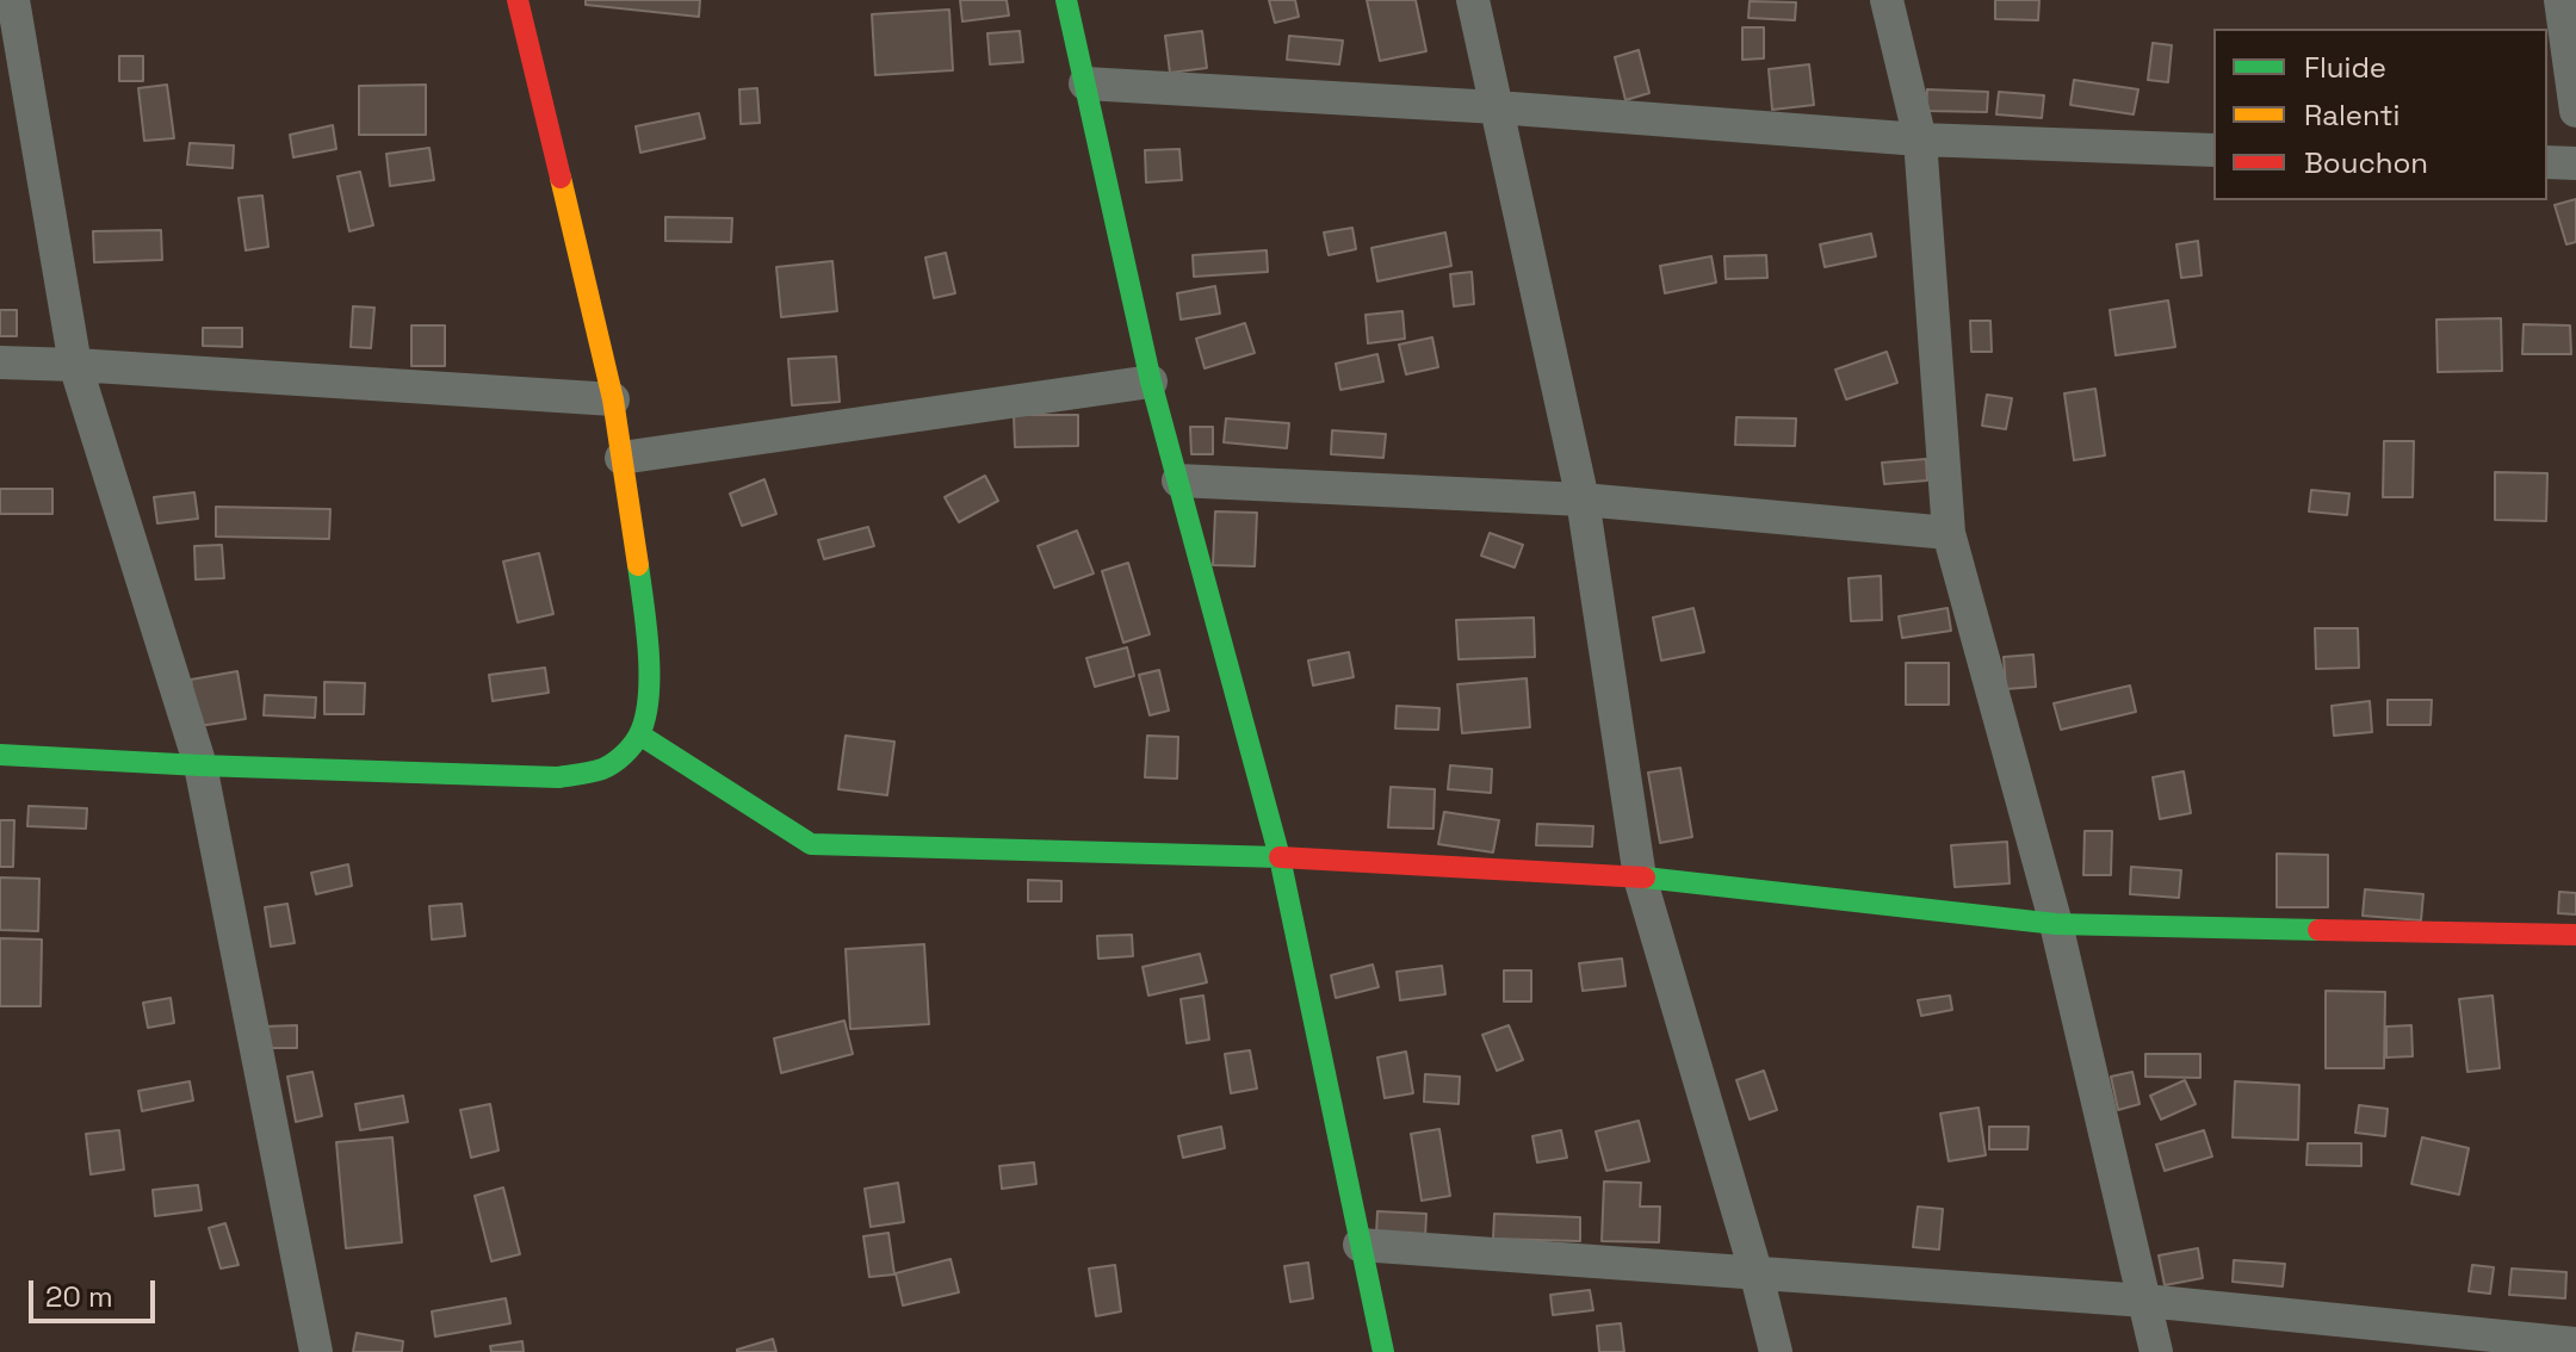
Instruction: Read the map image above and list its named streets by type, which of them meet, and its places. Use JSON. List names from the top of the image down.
{
  "legend": ["Fluide", "Ralenti", "Bouchon"],
  "scale_bar": "20 m"
}
